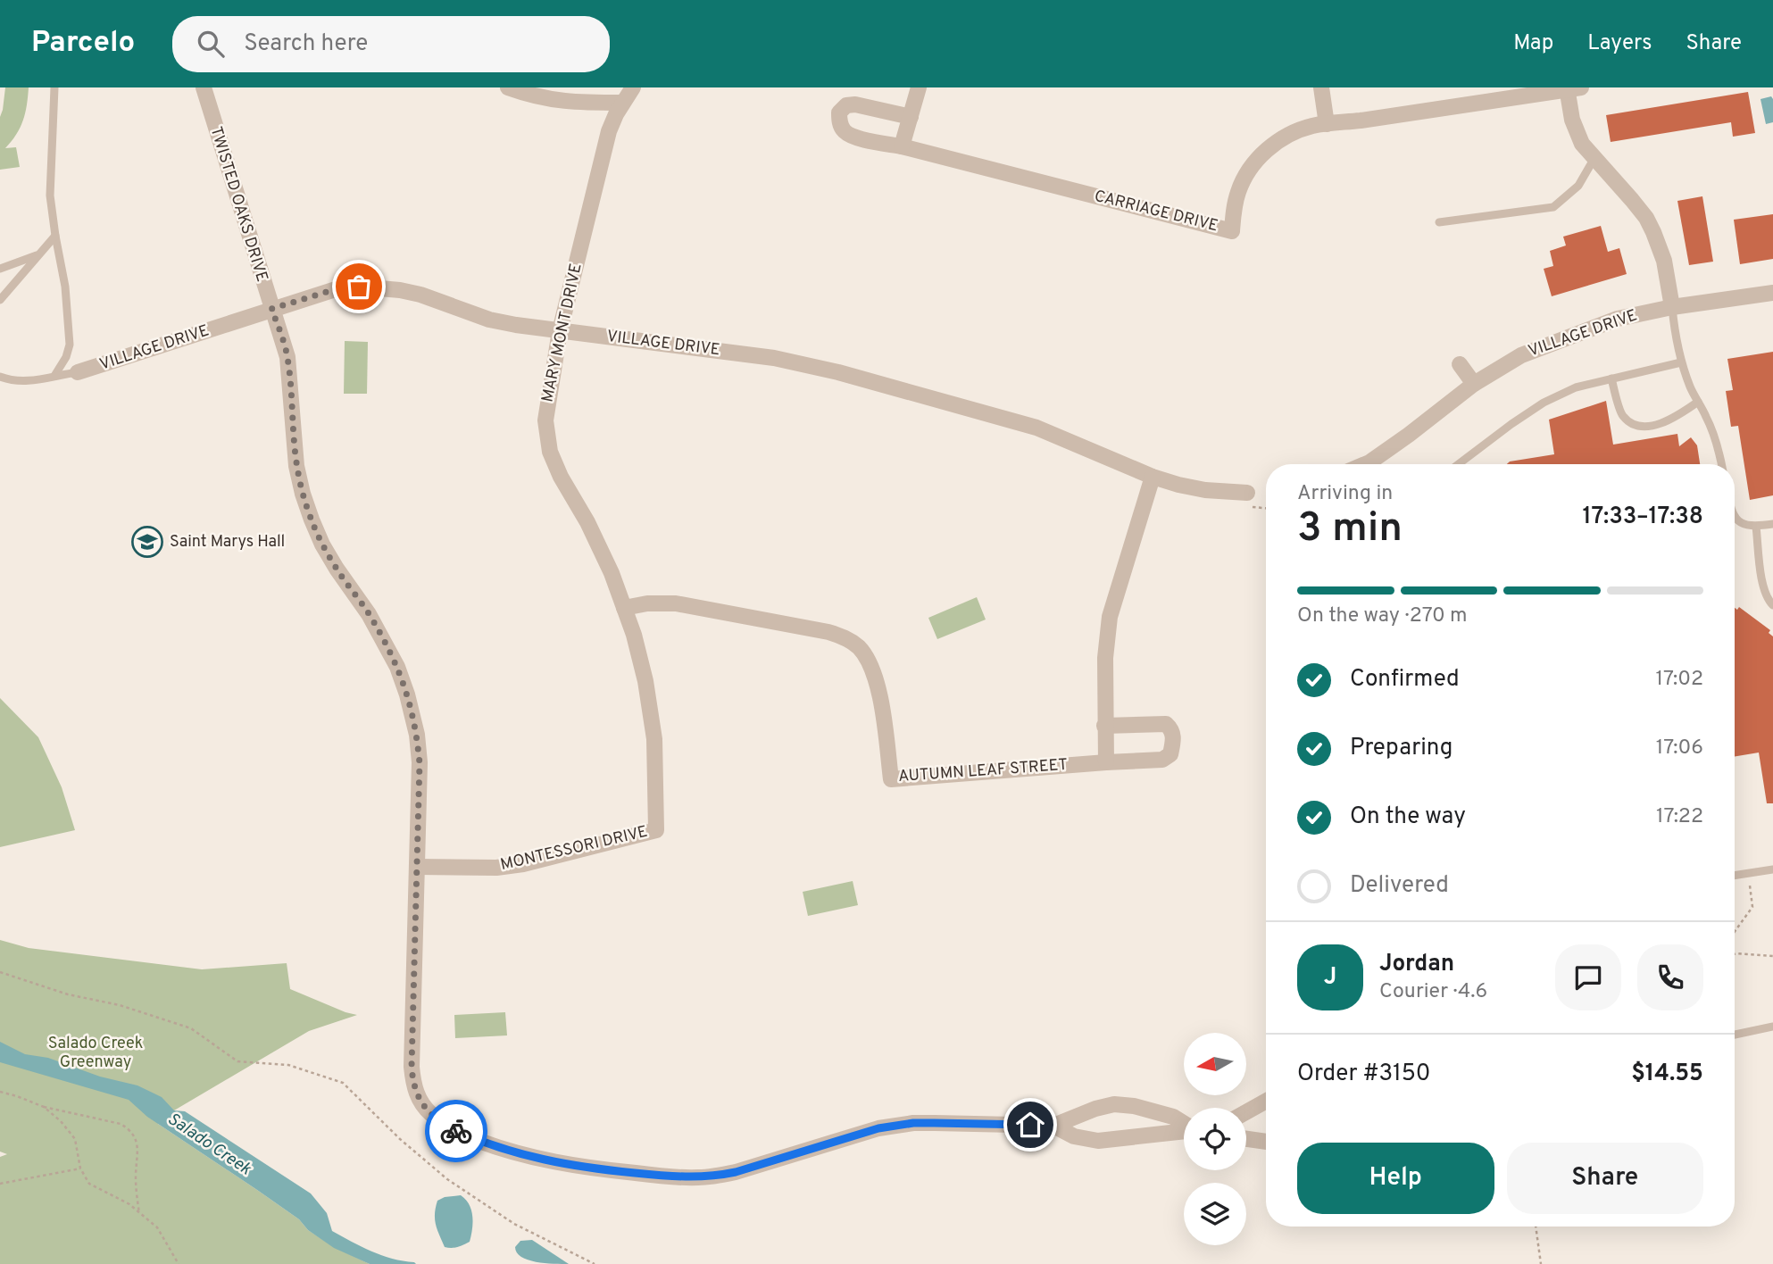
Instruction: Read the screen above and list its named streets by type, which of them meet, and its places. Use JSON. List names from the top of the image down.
{
  "streets": {
    "street": [
      "TWISTED OAKS DRIVE",
      "CARRIAGE DRIVE",
      "MARY MONT DRIVE",
      "VILLAGE DRIVE",
      "AUTUMN LEAF STREET",
      "MONTESSORI DRIVE"
    ]
  },
  "crossings": [
    ["TWISTED OAKS DRIVE", "VILLAGE DRIVE"],
    ["TWISTED OAKS DRIVE", "MONTESSORI DRIVE"],
    ["MARY MONT DRIVE", "VILLAGE DRIVE"],
    ["MARY MONT DRIVE", "AUTUMN LEAF STREET"],
    ["MARY MONT DRIVE", "MONTESSORI DRIVE"]
  ],
  "water": ["Salado Creek"],
  "parks": ["Salado Creek Greenway"],
  "places": {
    "school or university": ["Saint Marys Hall"]
  },
  "north": "left",
  "page": {
    "header": "Parcelo",
    "search": "Search here",
    "nav": ["Map", "Layers", "Share"],
    "heading": ["3 min", "Arriving in", "17:33–17:38"],
    "panel": [
      "Jordan",
      "Courier · 4.6",
      "Order #3150",
      "$14.55"
    ],
    "bar": "On the way · 270 m",
    "list": [
      ["Confirmed", "17:02"],
      ["Preparing", "17:06"],
      ["On the way", "17:22"],
      "Delivered"
    ],
    "round": "J",
    "buttons": ["Help", "Share"]
  }
}
